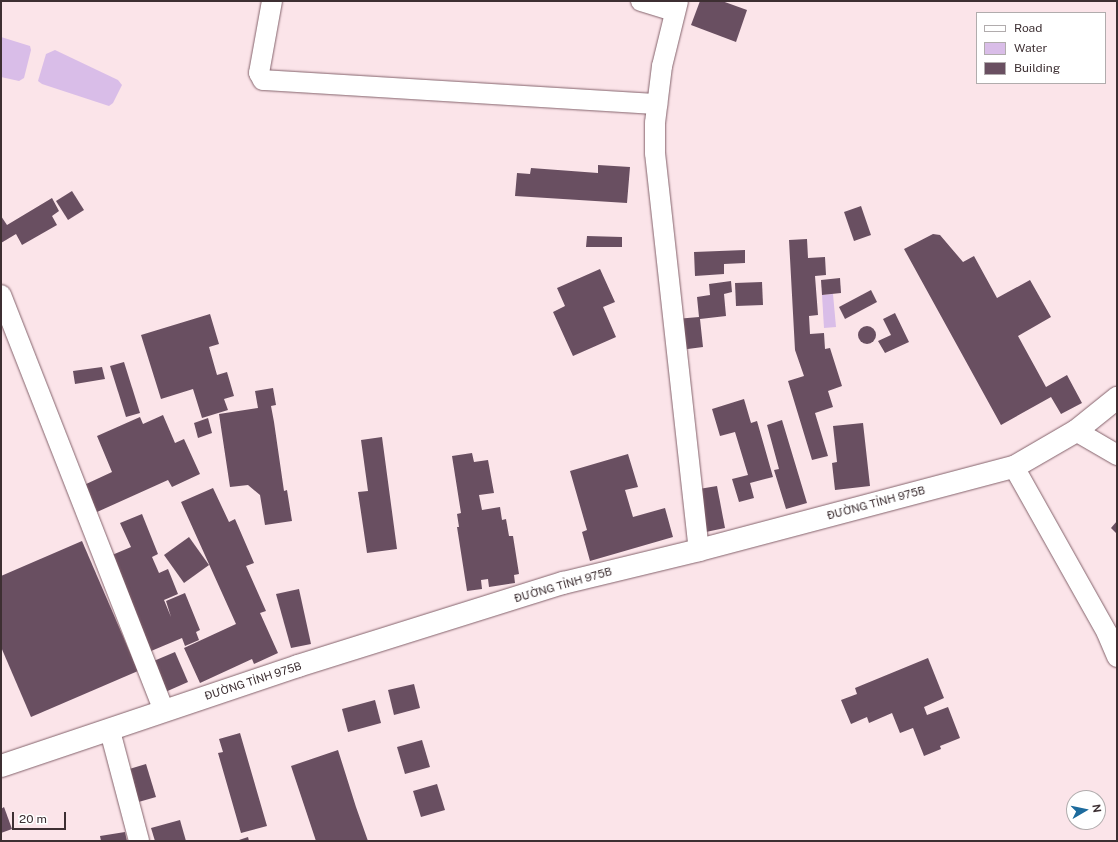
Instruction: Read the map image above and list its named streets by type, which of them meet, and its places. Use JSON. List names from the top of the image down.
{
  "streets": {
    "main road": ["ĐƯỜNG TỈNH 975B"]
  },
  "legend": ["Road", "Water", "Building"],
  "scale_bar": "20 m",
  "north": "right"
}
